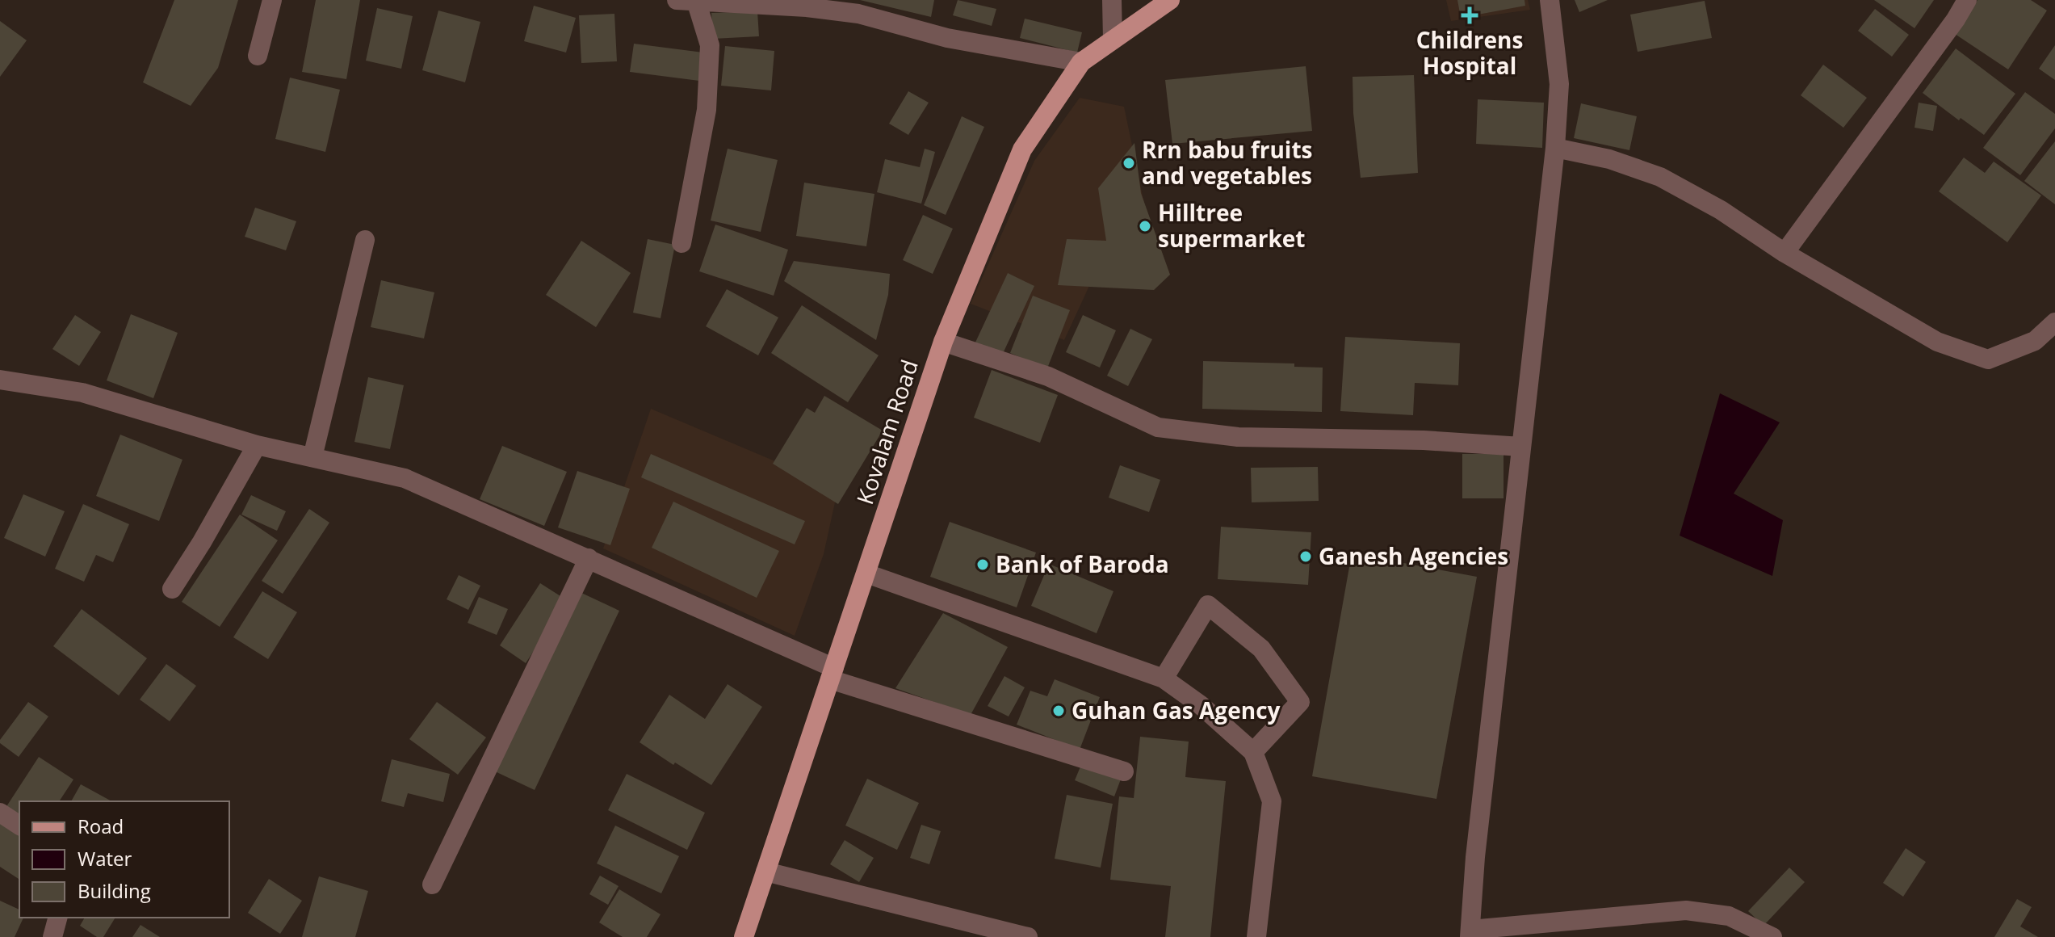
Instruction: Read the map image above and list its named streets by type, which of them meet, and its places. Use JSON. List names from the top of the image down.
{
  "streets": {
    "main road": ["Kovalam Road"]
  },
  "places": {
    "health": ["Childrens Hospital"],
    "other": [
      "Rrn babu fruits and vegetables",
      "Hilltree supermarket",
      "Ganesh Agencies",
      "Bank of Baroda",
      "Guhan Gas Agency"
    ]
  },
  "legend": ["Road", "Water", "Building"]
}
